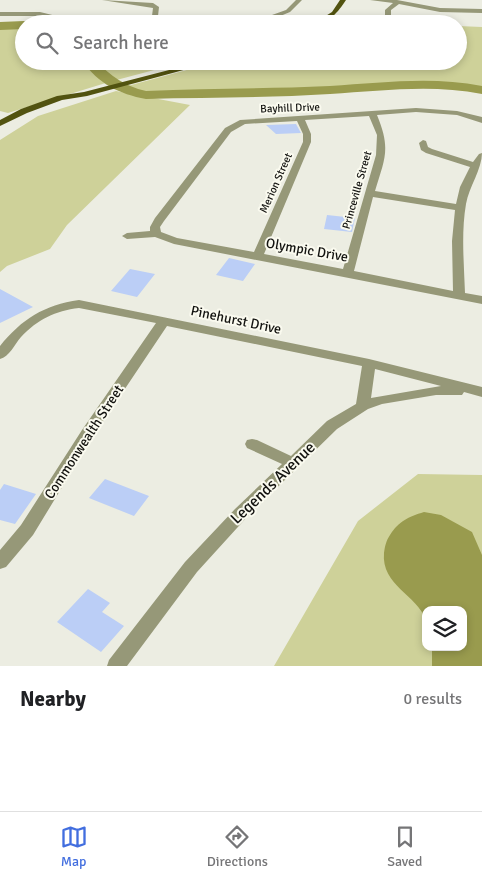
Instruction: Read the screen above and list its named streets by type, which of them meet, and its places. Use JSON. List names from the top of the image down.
{
  "streets": {
    "street": [
      "Bayhill Drive",
      "Merion Street",
      "Princeville Street",
      "Olympic Drive",
      "Pinehurst Drive",
      "Commonwealth Street",
      "Legends Avenue"
    ]
  },
  "crossings": [
    ["Bayhill Drive", "Merion Street"],
    ["Bayhill Drive", "Princeville Street"],
    ["Bayhill Drive", "Olympic Drive"],
    ["Merion Street", "Olympic Drive"],
    ["Princeville Street", "Olympic Drive"],
    ["Pinehurst Drive", "Commonwealth Street"],
    ["Pinehurst Drive", "Legends Avenue"]
  ],
  "page": {
    "search": "Search here",
    "heading": ["Nearby", "0 results"],
    "nav": ["Map", "Directions", "Saved"]
  }
}
